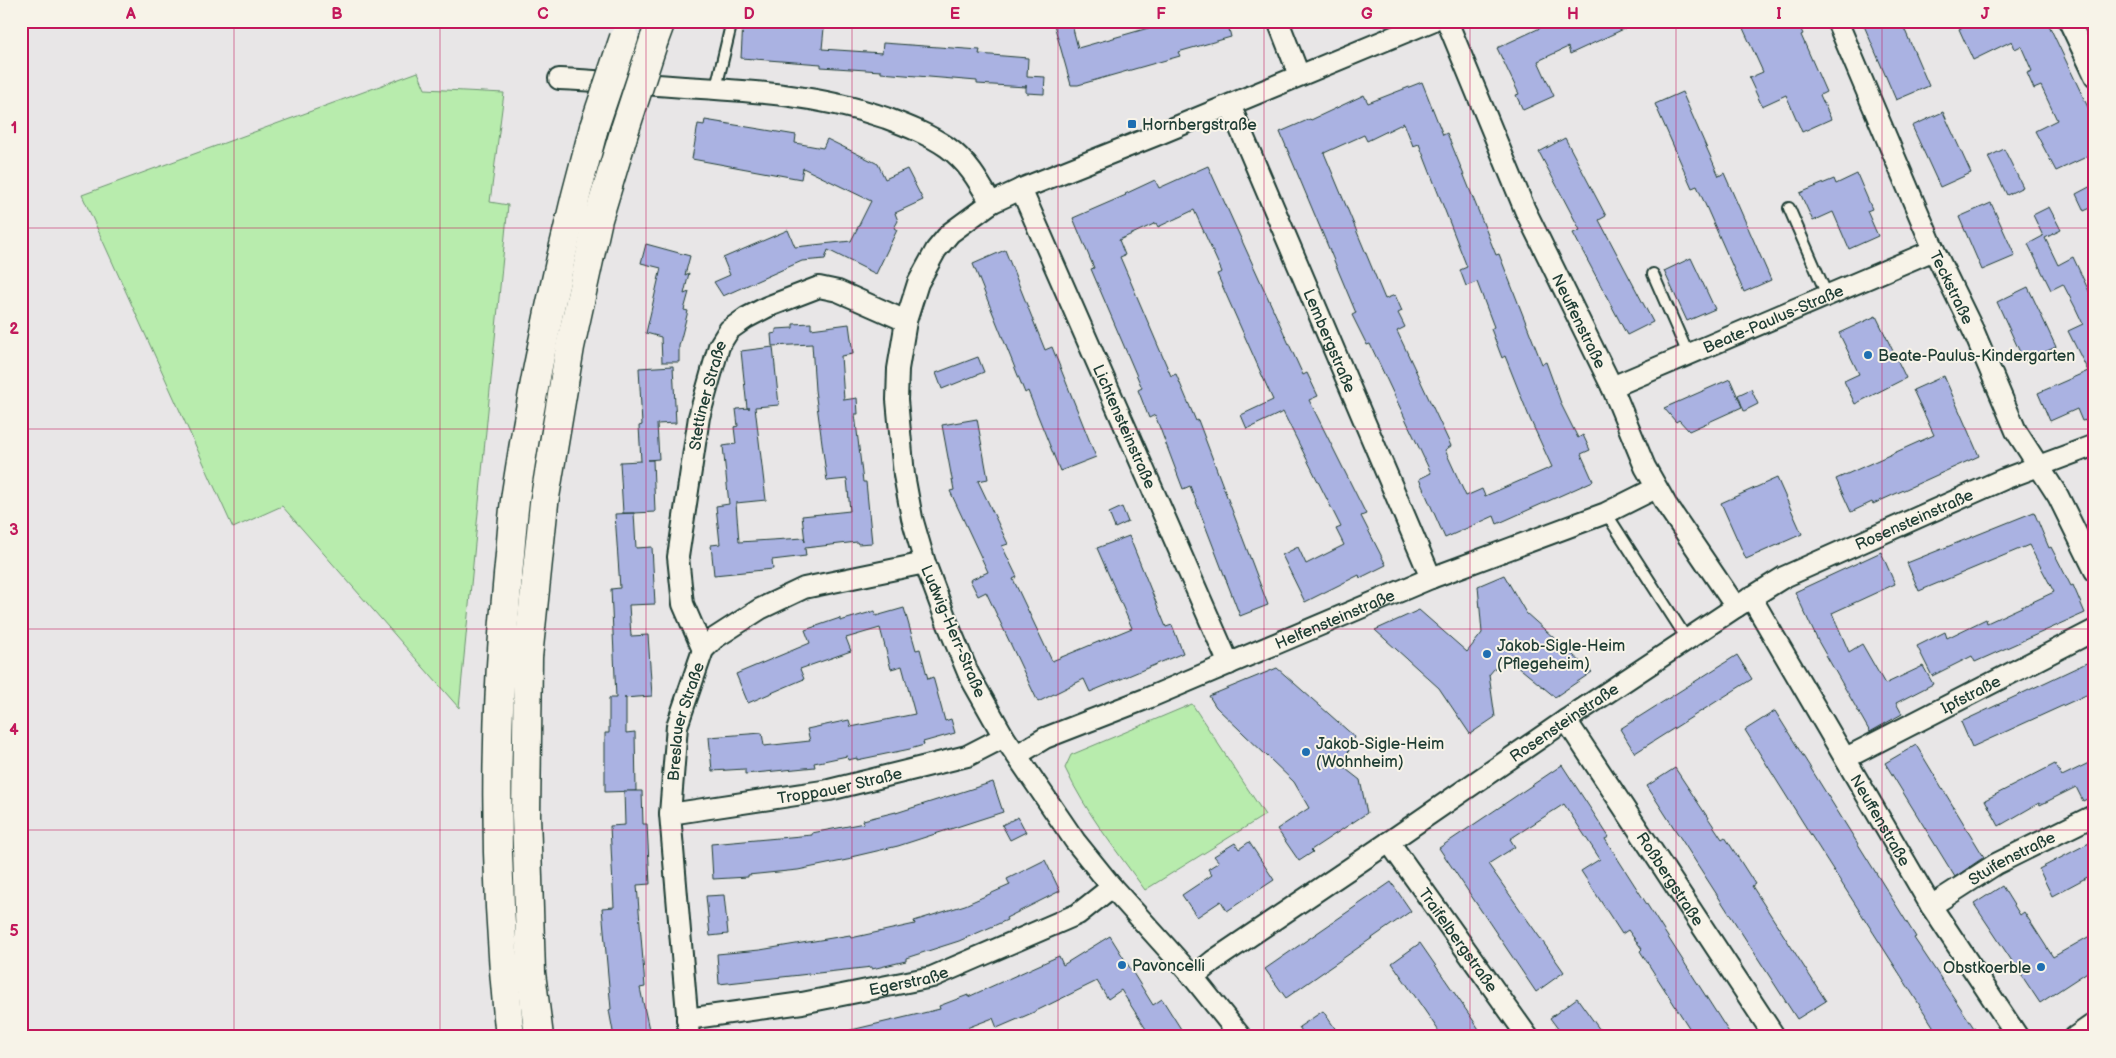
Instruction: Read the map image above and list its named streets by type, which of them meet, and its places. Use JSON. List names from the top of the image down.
{
  "streets": {
    "street": [
      "Teckstraße",
      "Beate-Paulus-Straße",
      "Neuffenstraße",
      "Lembergstraße",
      "Stettiner Straße",
      "Lichtensteinstraße",
      "Rosensteinstraße",
      "Helfensteinstraße",
      "Ludwig-Herr-Straße",
      "Ipfstraße",
      "Breslauer Straße",
      "Troppauer Straße",
      "Stuifenstraße",
      "Roßbergstraße",
      "Traifelbergstraße",
      "Egerstraße"
    ]
  },
  "crossings": [
    ["Teckstraße", "Beate-Paulus-Straße"],
    ["Teckstraße", "Rosensteinstraße"],
    ["Beate-Paulus-Straße", "Neuffenstraße"],
    ["Neuffenstraße", "Rosensteinstraße"],
    ["Neuffenstraße", "Helfensteinstraße"],
    ["Neuffenstraße", "Ipfstraße"],
    ["Neuffenstraße", "Stuifenstraße"],
    ["Lembergstraße", "Helfensteinstraße"],
    ["Stettiner Straße", "Ludwig-Herr-Straße"],
    ["Stettiner Straße", "Breslauer Straße"],
    ["Lichtensteinstraße", "Helfensteinstraße"],
    ["Rosensteinstraße", "Ludwig-Herr-Straße"],
    ["Rosensteinstraße", "Roßbergstraße"],
    ["Rosensteinstraße", "Traifelbergstraße"],
    ["Helfensteinstraße", "Ludwig-Herr-Straße"],
    ["Ludwig-Herr-Straße", "Breslauer Straße"],
    ["Ludwig-Herr-Straße", "Troppauer Straße"],
    ["Ludwig-Herr-Straße", "Egerstraße"],
    ["Breslauer Straße", "Troppauer Straße"],
    ["Breslauer Straße", "Egerstraße"]
  ],
  "places": {
    "transit": ["Hornbergstraße"],
    "other": [
      "Beate-Paulus-Kindergarten",
      "Jakob-Sigle-Heim (Pflegeheim)",
      "Jakob-Sigle-Heim (Wohnheim)",
      "Pavoncelli",
      "Obstkoerble"
    ]
  },
  "grid": {
    "columns": [
      "A",
      "B",
      "C",
      "D",
      "E",
      "F",
      "G",
      "H",
      "I",
      "J"
    ],
    "rows": [
      "1",
      "2",
      "3",
      "4",
      "5"
    ]
  }
}
